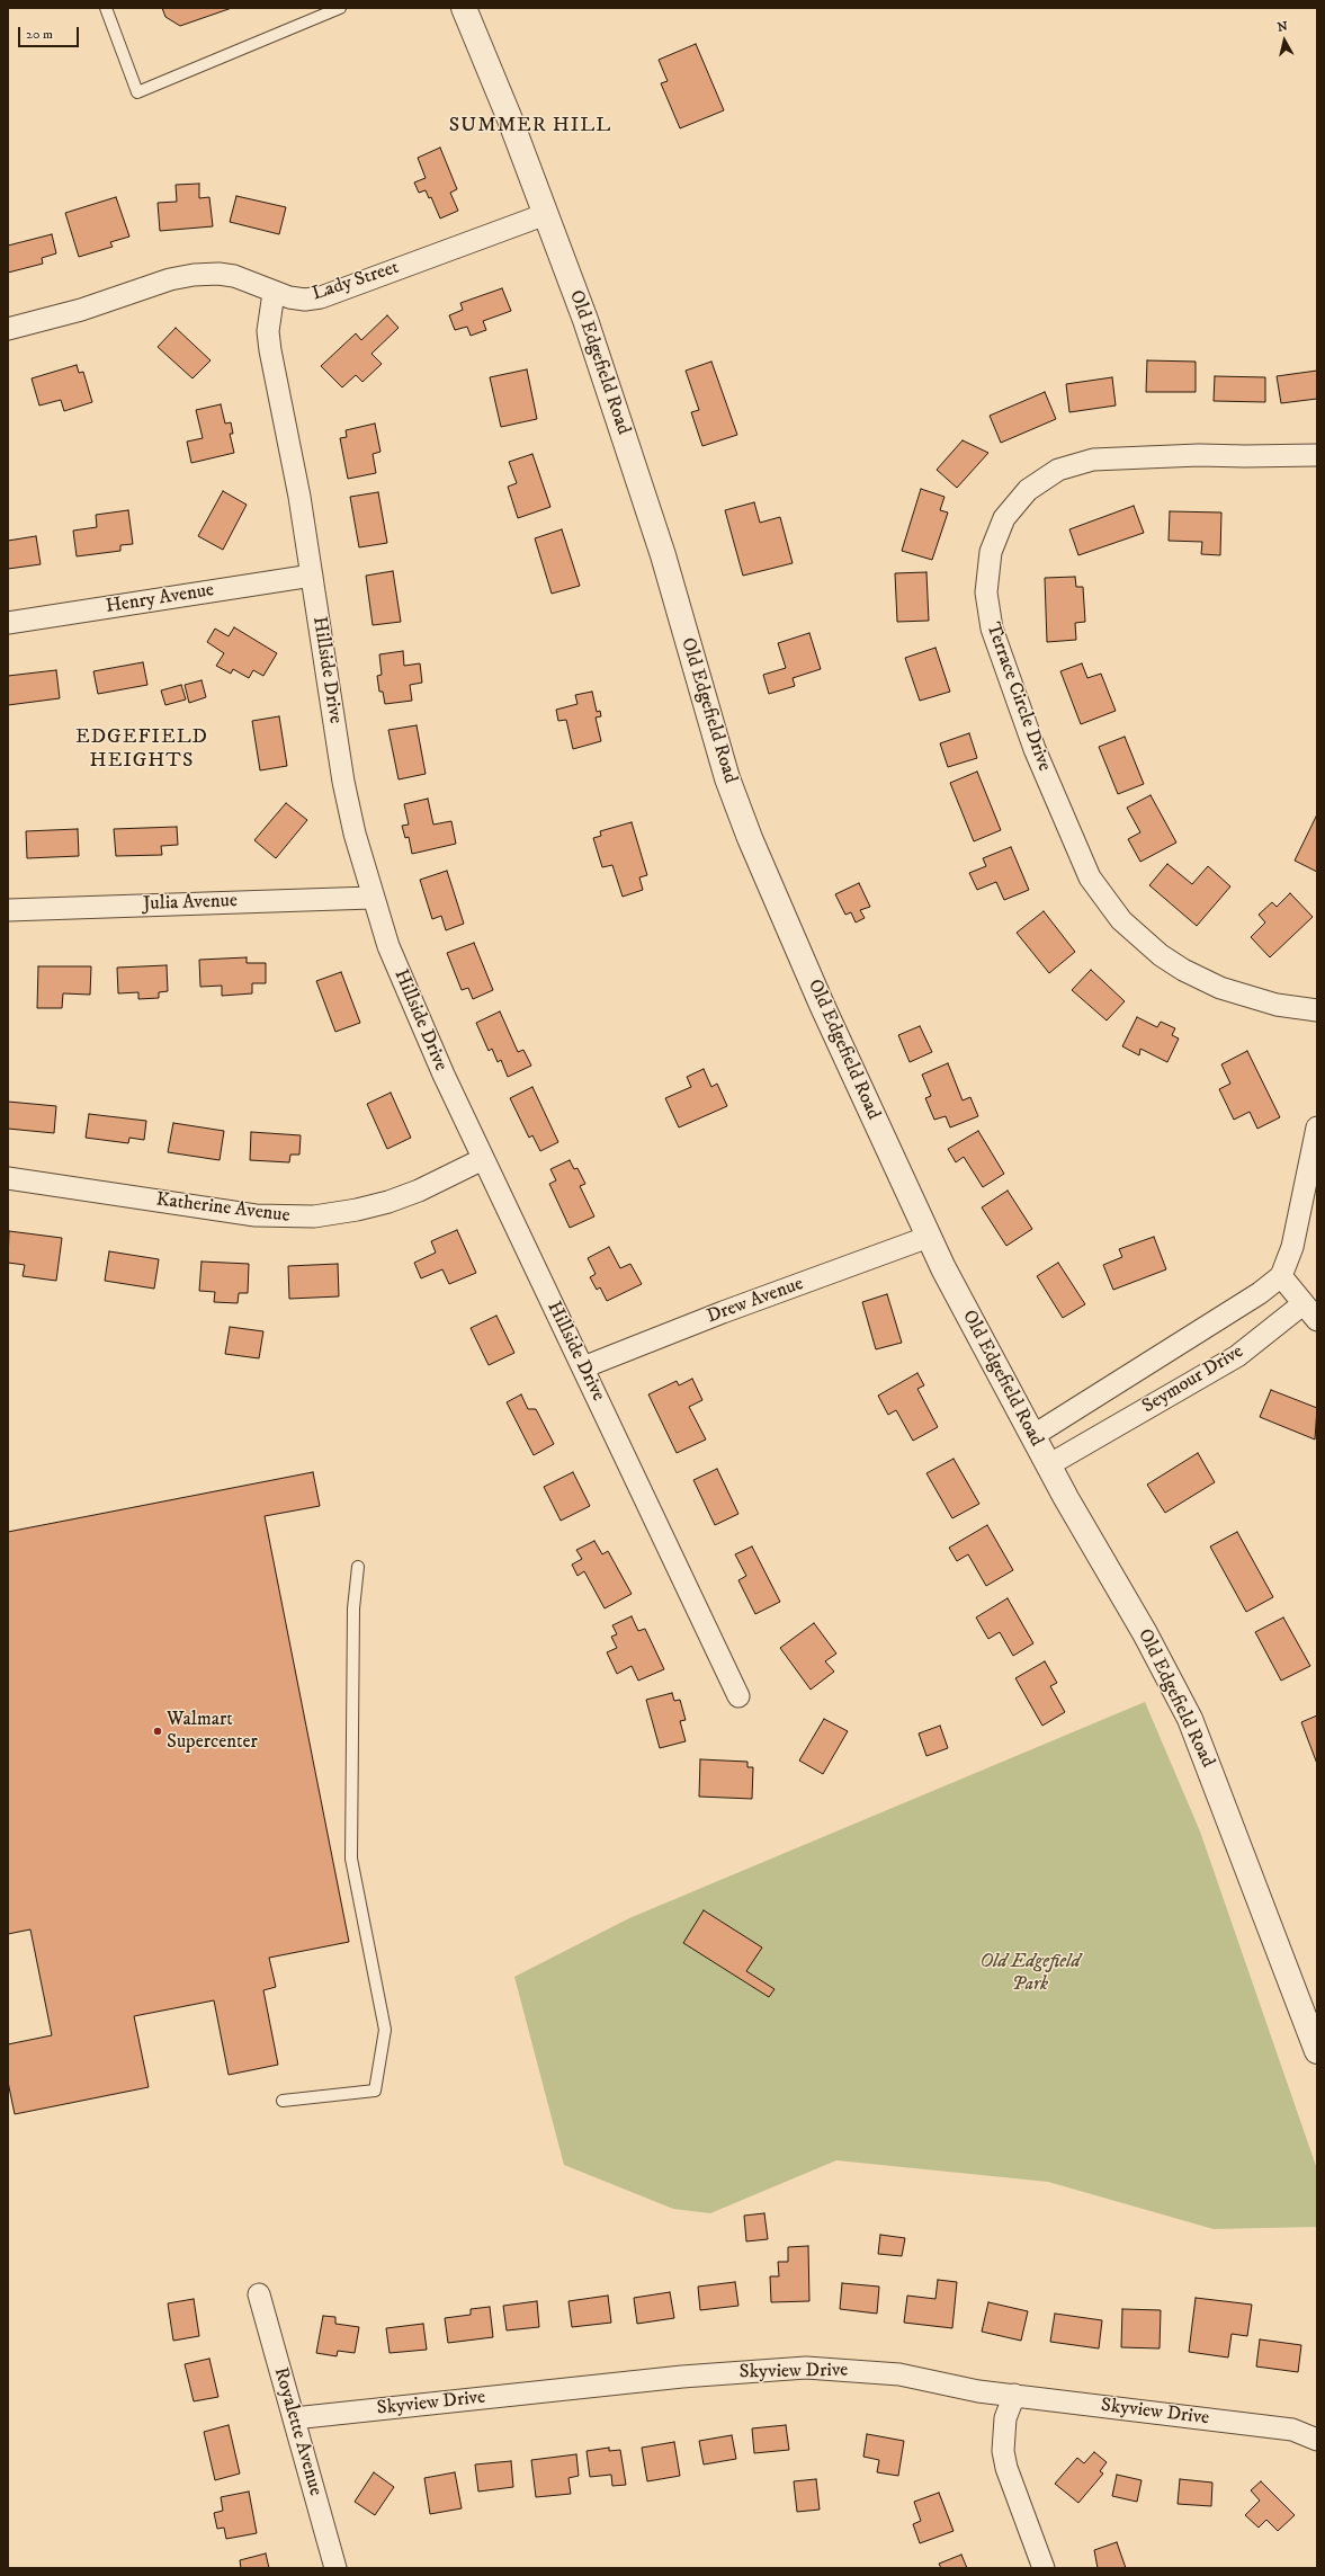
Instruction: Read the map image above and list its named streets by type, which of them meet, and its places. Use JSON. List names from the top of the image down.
{
  "streets": {
    "street": [
      "Lady Street",
      "Old Edgefield Road",
      "Henry Avenue",
      "Hillside Drive",
      "Terrace Circle Drive",
      "Julia Avenue",
      "Katherine Avenue",
      "Drew Avenue",
      "Seymour Drive",
      "Skyview Drive",
      "Royalette Avenue"
    ]
  },
  "crossings": [
    ["Lady Street", "Old Edgefield Road"],
    ["Lady Street", "Hillside Drive"],
    ["Old Edgefield Road", "Drew Avenue"],
    ["Old Edgefield Road", "Seymour Drive"],
    ["Henry Avenue", "Hillside Drive"],
    ["Hillside Drive", "Julia Avenue"],
    ["Hillside Drive", "Katherine Avenue"],
    ["Hillside Drive", "Drew Avenue"],
    ["Skyview Drive", "Royalette Avenue"]
  ],
  "districts": ["SUMMER HILL", "EDGEFIELD HEIGHTS"],
  "parks": ["Old Edgefield Park"],
  "places": ["Walmart Supercenter"],
  "scale_bar": "20 m",
  "north": "top"
}
